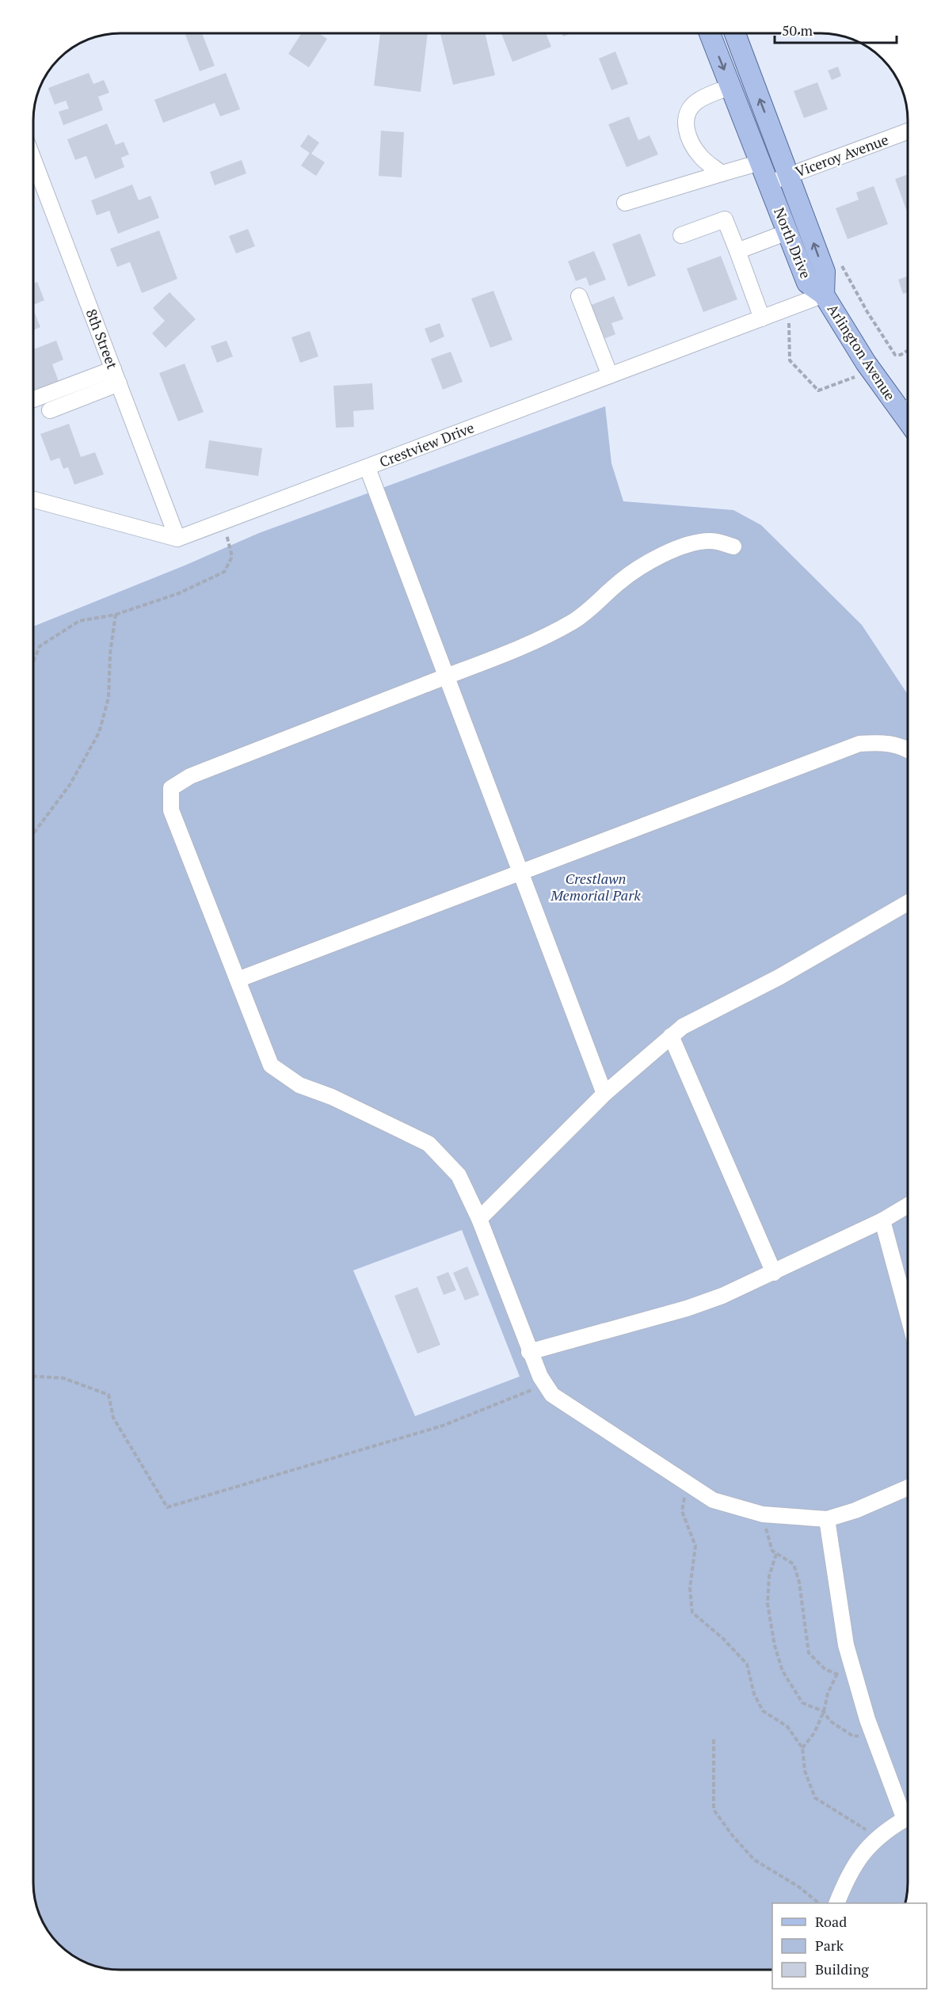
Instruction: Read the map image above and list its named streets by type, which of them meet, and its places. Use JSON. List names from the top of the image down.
{
  "streets": {
    "main road": ["North Drive", "Arlington Avenue"],
    "street": ["Viceroy Avenue", "8th Street", "Crestview Drive"]
  },
  "crossings": [
    ["Viceroy Avenue", "North Drive"],
    ["North Drive", "Arlington Avenue"],
    ["North Drive", "Crestview Drive"],
    ["8th Street", "Crestview Drive"],
    ["Arlington Avenue", "Crestview Drive"]
  ],
  "parks": ["Crestlawn Memorial Park"],
  "legend": ["Road", "Park", "Building"],
  "scale_bar": "50 m"
}
